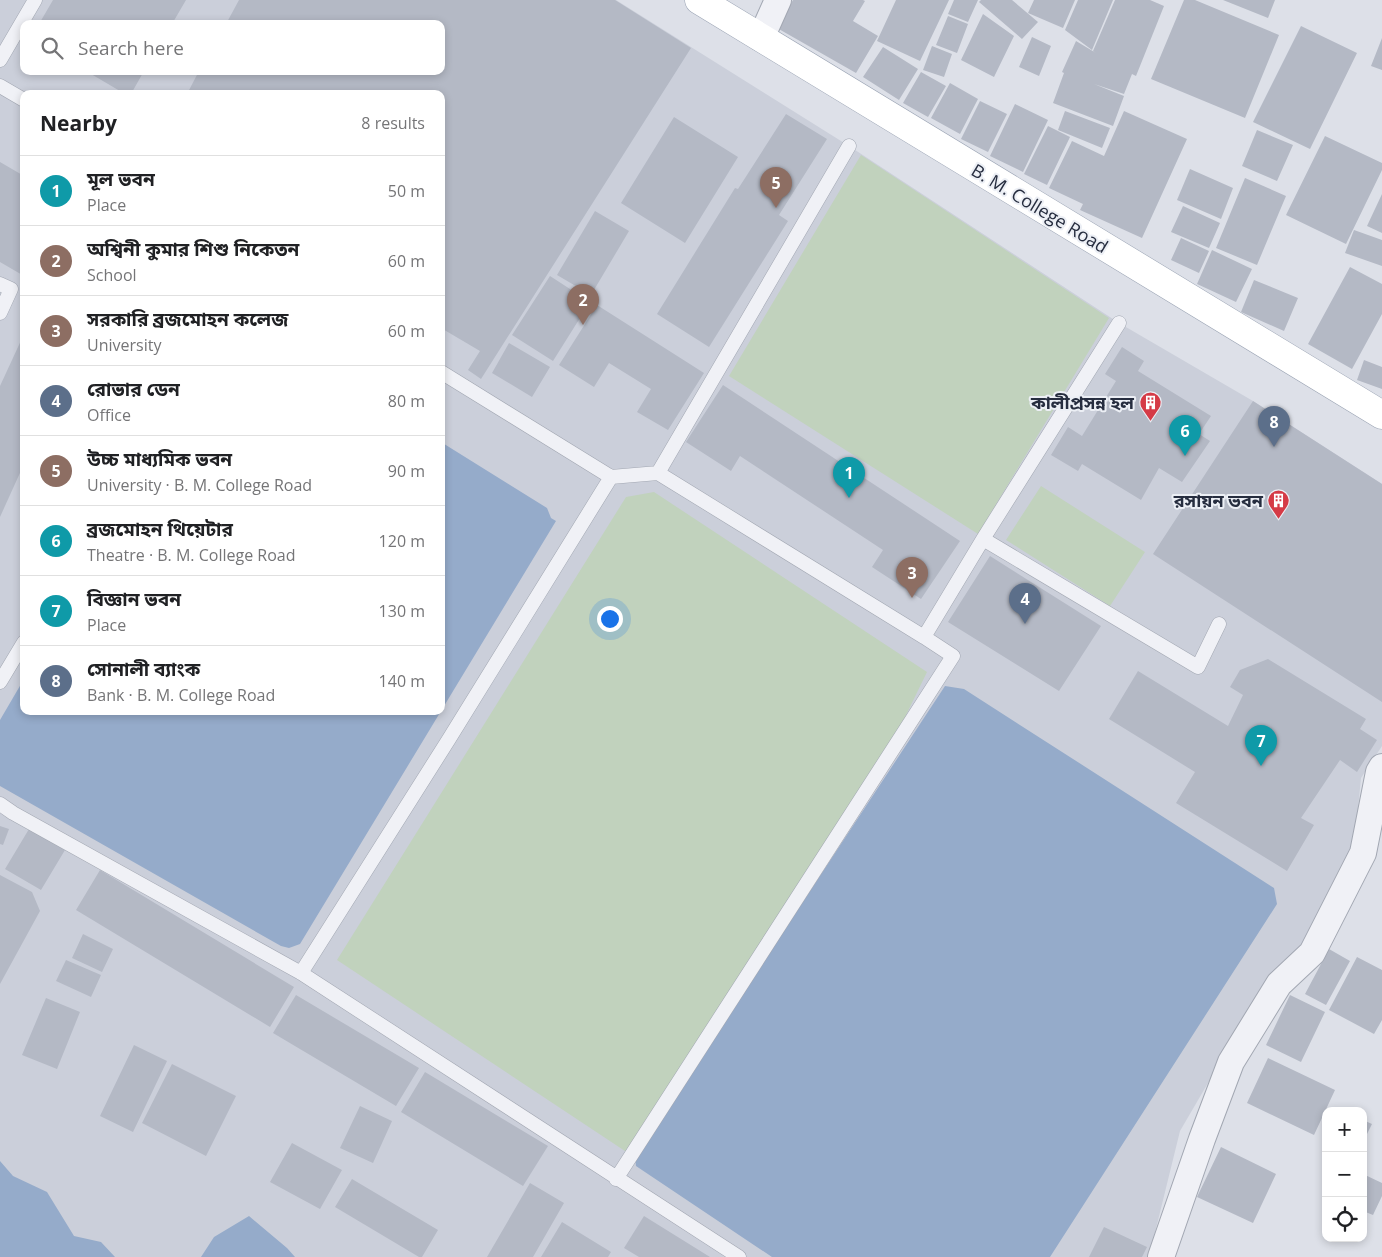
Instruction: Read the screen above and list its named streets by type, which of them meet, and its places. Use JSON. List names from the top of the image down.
{
  "streets": {
    "main road": ["B. M. College Road"]
  },
  "places": {
    "building": ["কালীপ্রসন্ন হল", "রসায়ন ভবন"]
  },
  "page": {
    "search": "Search here",
    "heading": ["Nearby", "8 results"],
    "list": [
      {
        "mark": "1",
        "name": "মূল ভবন",
        "note": "Place",
        "value": "50 m"
      },
      {
        "mark": "2",
        "name": "অশ্বিনী কুমার শিশু নিকেতন",
        "note": "School",
        "value": "60 m"
      },
      {
        "mark": "3",
        "name": "সরকারি ব্রজমোহন কলেজ",
        "note": "University",
        "value": "60 m"
      },
      {
        "mark": "4",
        "name": "রোভার ডেন",
        "note": "Office",
        "value": "80 m"
      },
      {
        "mark": "5",
        "name": "উচ্চ মাধ্যমিক ভবন",
        "note": "University · B. M. College Road",
        "value": "90 m"
      },
      {
        "mark": "6",
        "name": "ব্রজমোহন থিয়েটার",
        "note": "Theatre · B. M. College Road",
        "value": "120 m"
      },
      {
        "mark": "7",
        "name": "বিজ্ঞান ভবন",
        "note": "Place",
        "value": "130 m"
      },
      {
        "mark": "8",
        "name": "সোনালী ব্যাংক",
        "note": "Bank · B. M. College Road",
        "value": "140 m"
      }
    ],
    "pins": [
      "5",
      "2",
      "8",
      "6",
      "1",
      "3",
      "4",
      "7"
    ],
    "map_buttons": ["+", "−"]
  }
}
